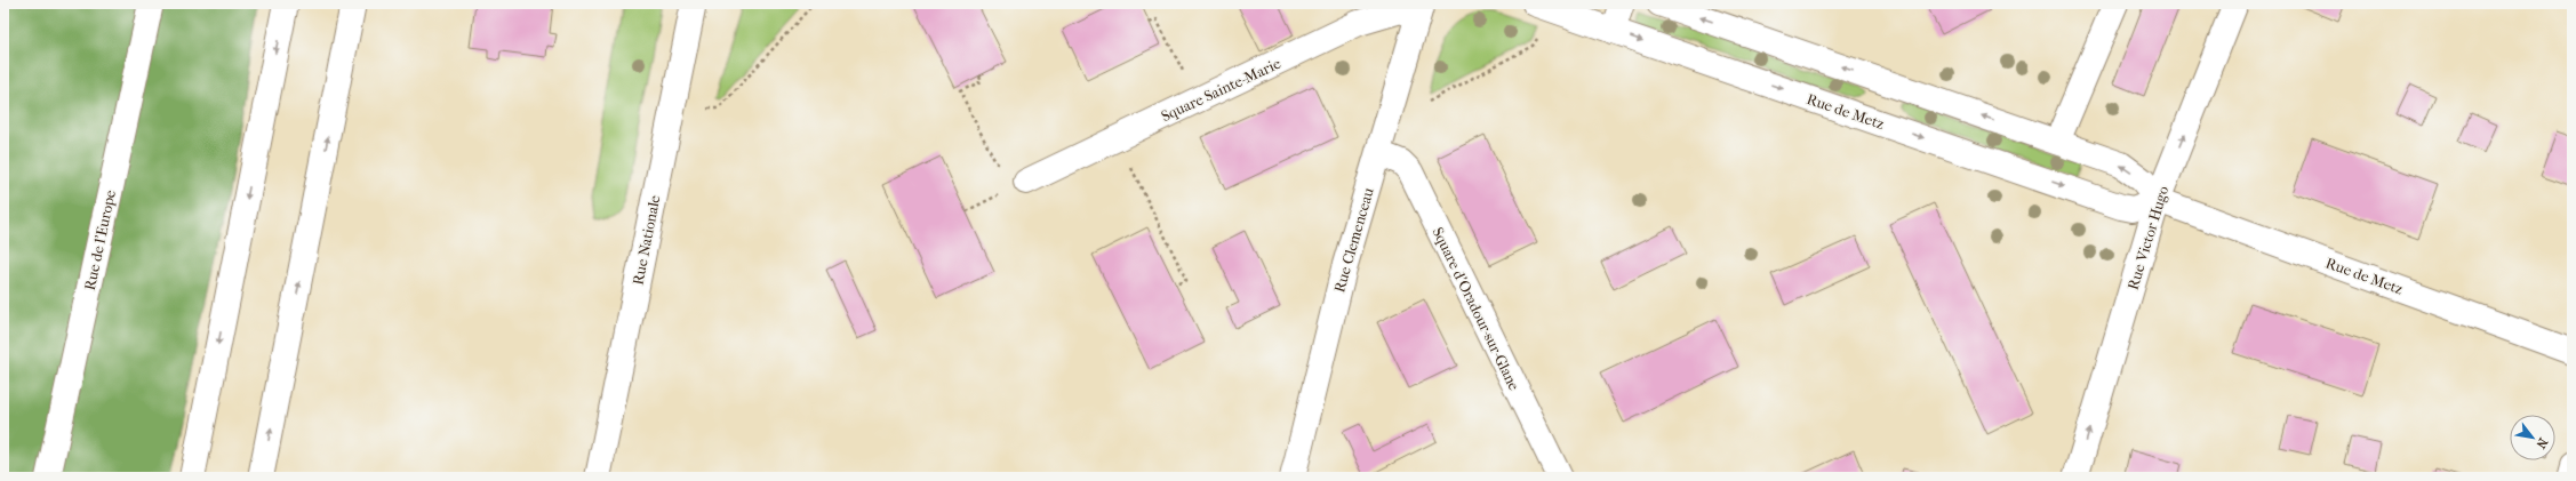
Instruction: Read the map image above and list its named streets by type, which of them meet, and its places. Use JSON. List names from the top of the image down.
{
  "streets": {
    "main road": [
      "Square Sainte-Marie",
      "Rue de Metz",
      "Rue Victor Hugo",
      "Rue de l'Europe",
      "Rue Nationale",
      "Rue Clemenceau",
      "Square d'Oradour-sur-Glane"
    ]
  },
  "crossings": [
    ["Square Sainte-Marie", "Rue Clemenceau"],
    ["Rue de Metz", "Rue Victor Hugo"],
    ["Rue Clemenceau", "Square d'Oradour-sur-Glane"]
  ],
  "one_way": ["Rue Victor Hugo"],
  "north": "bottom right"
}
